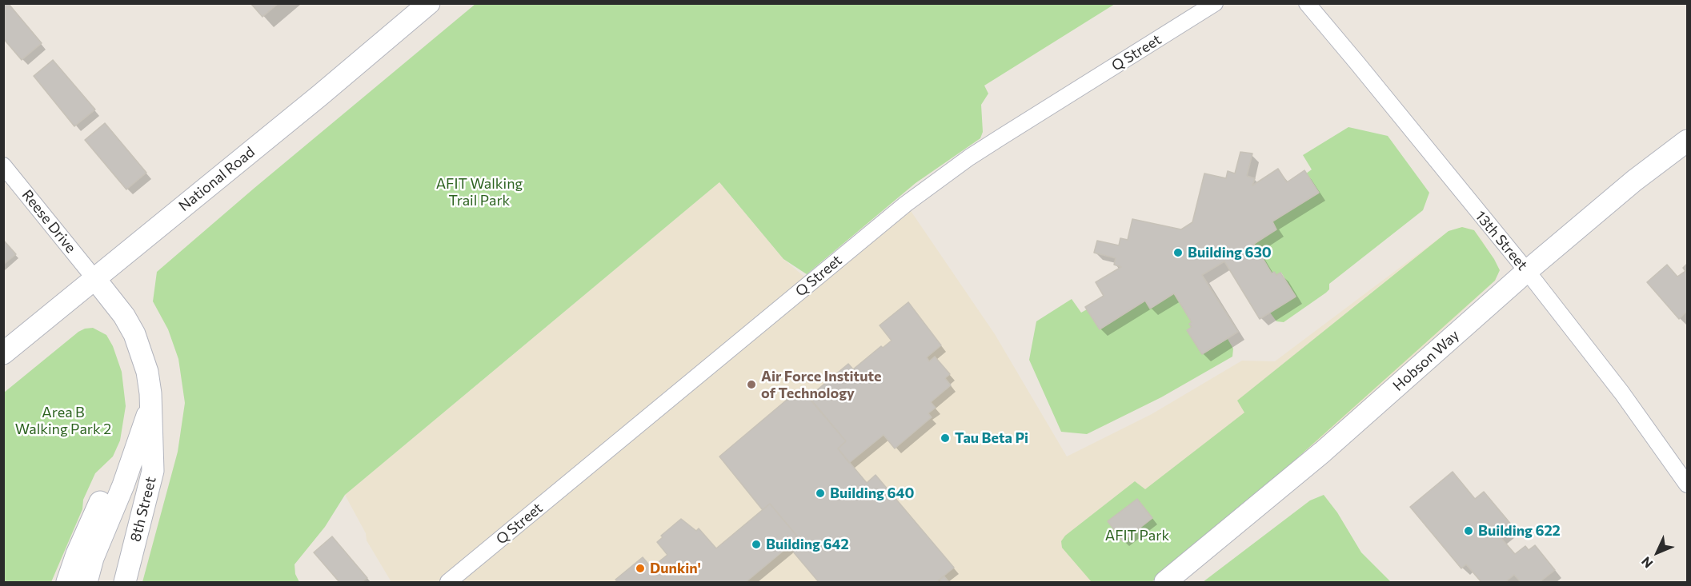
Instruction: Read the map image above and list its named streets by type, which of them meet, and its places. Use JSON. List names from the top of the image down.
{
  "streets": {
    "street": [
      "Q Street",
      "National Road",
      "Reese Drive",
      "13th Street",
      "Hobson Way",
      "8th Street"
    ]
  },
  "crossings": [
    ["National Road", "Reese Drive"],
    ["National Road", "8th Street"],
    ["Reese Drive", "8th Street"],
    ["13th Street", "Hobson Way"]
  ],
  "parks": ["AFIT Walking Trail Park", "Area B Walking Park 2", "AFIT Park"],
  "places": [
    "Building 630",
    "Air Force Institute of Technology",
    "Tau Beta Pi",
    "Building 640",
    "Building 622",
    "Building 642",
    "Dunkin'"
  ],
  "north": "bottom left"
}
